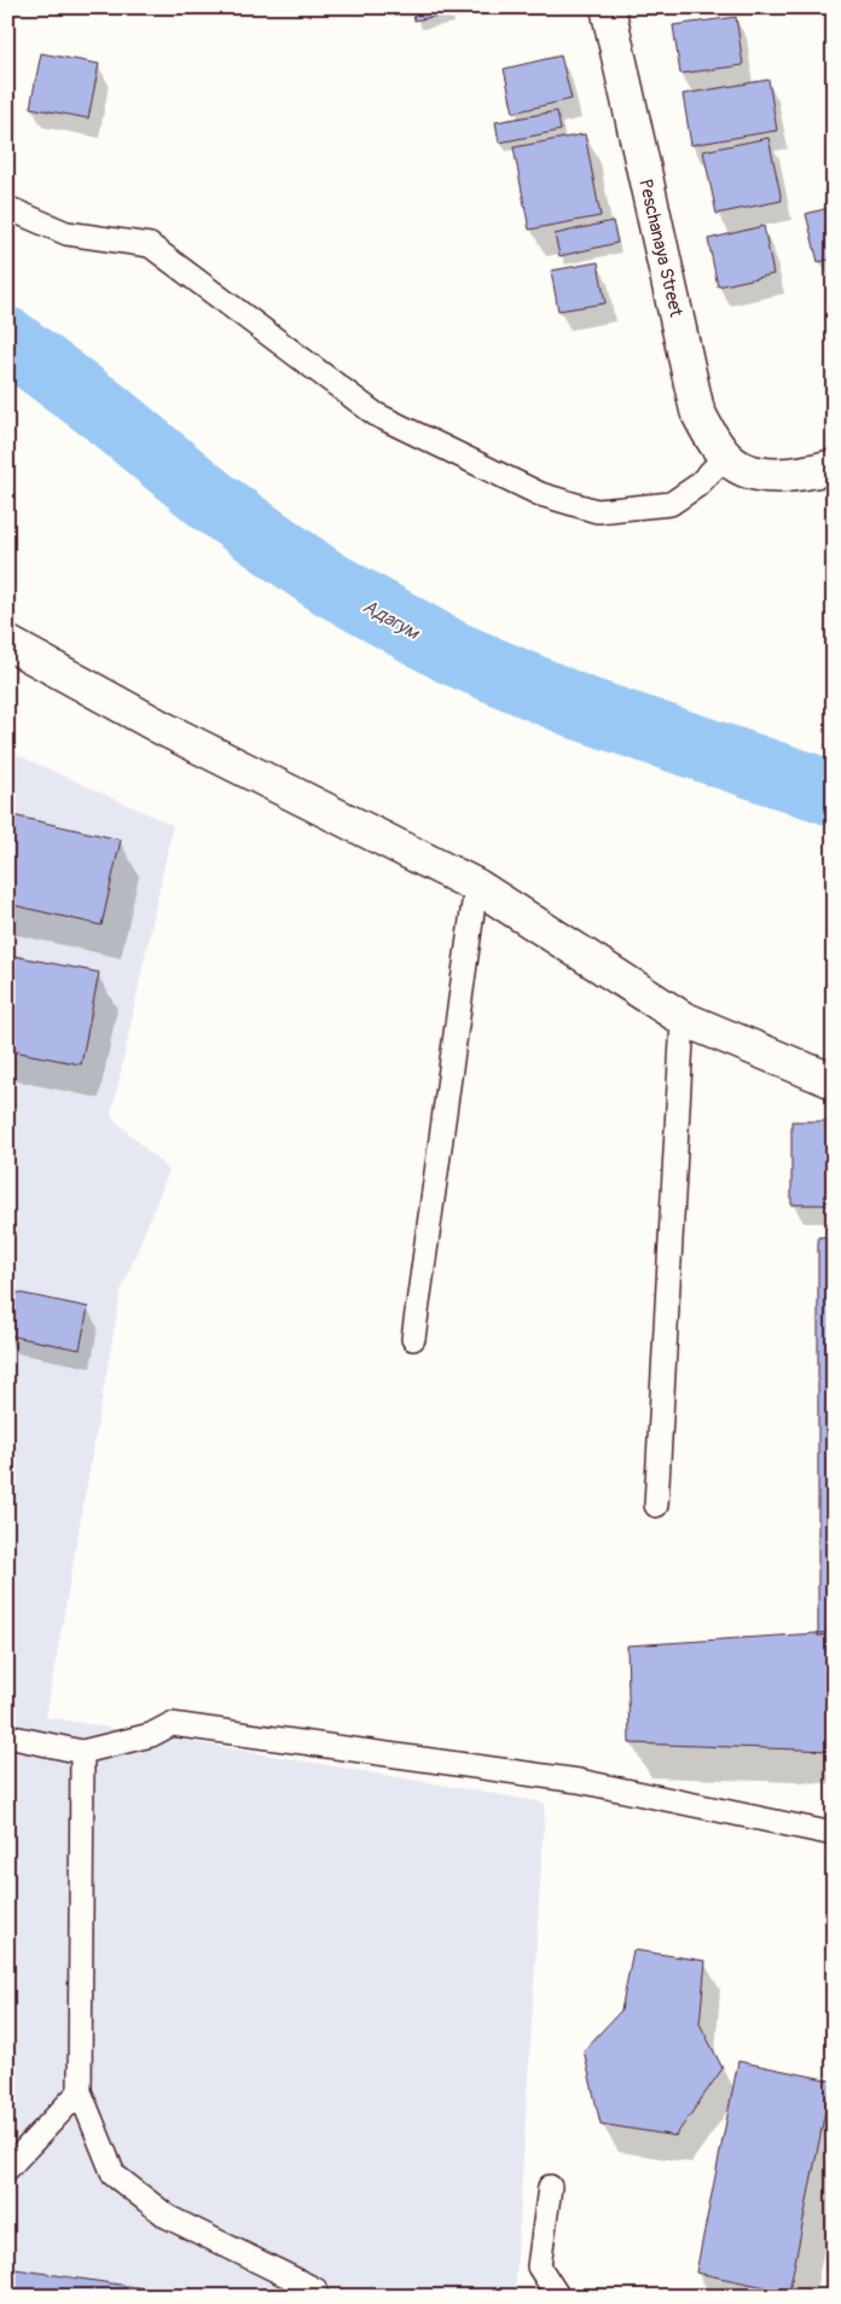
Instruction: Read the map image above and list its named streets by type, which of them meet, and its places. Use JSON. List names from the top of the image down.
{
  "streets": {
    "street": ["Peschanaya Street"]
  },
  "water": ["Адагум"]
}
